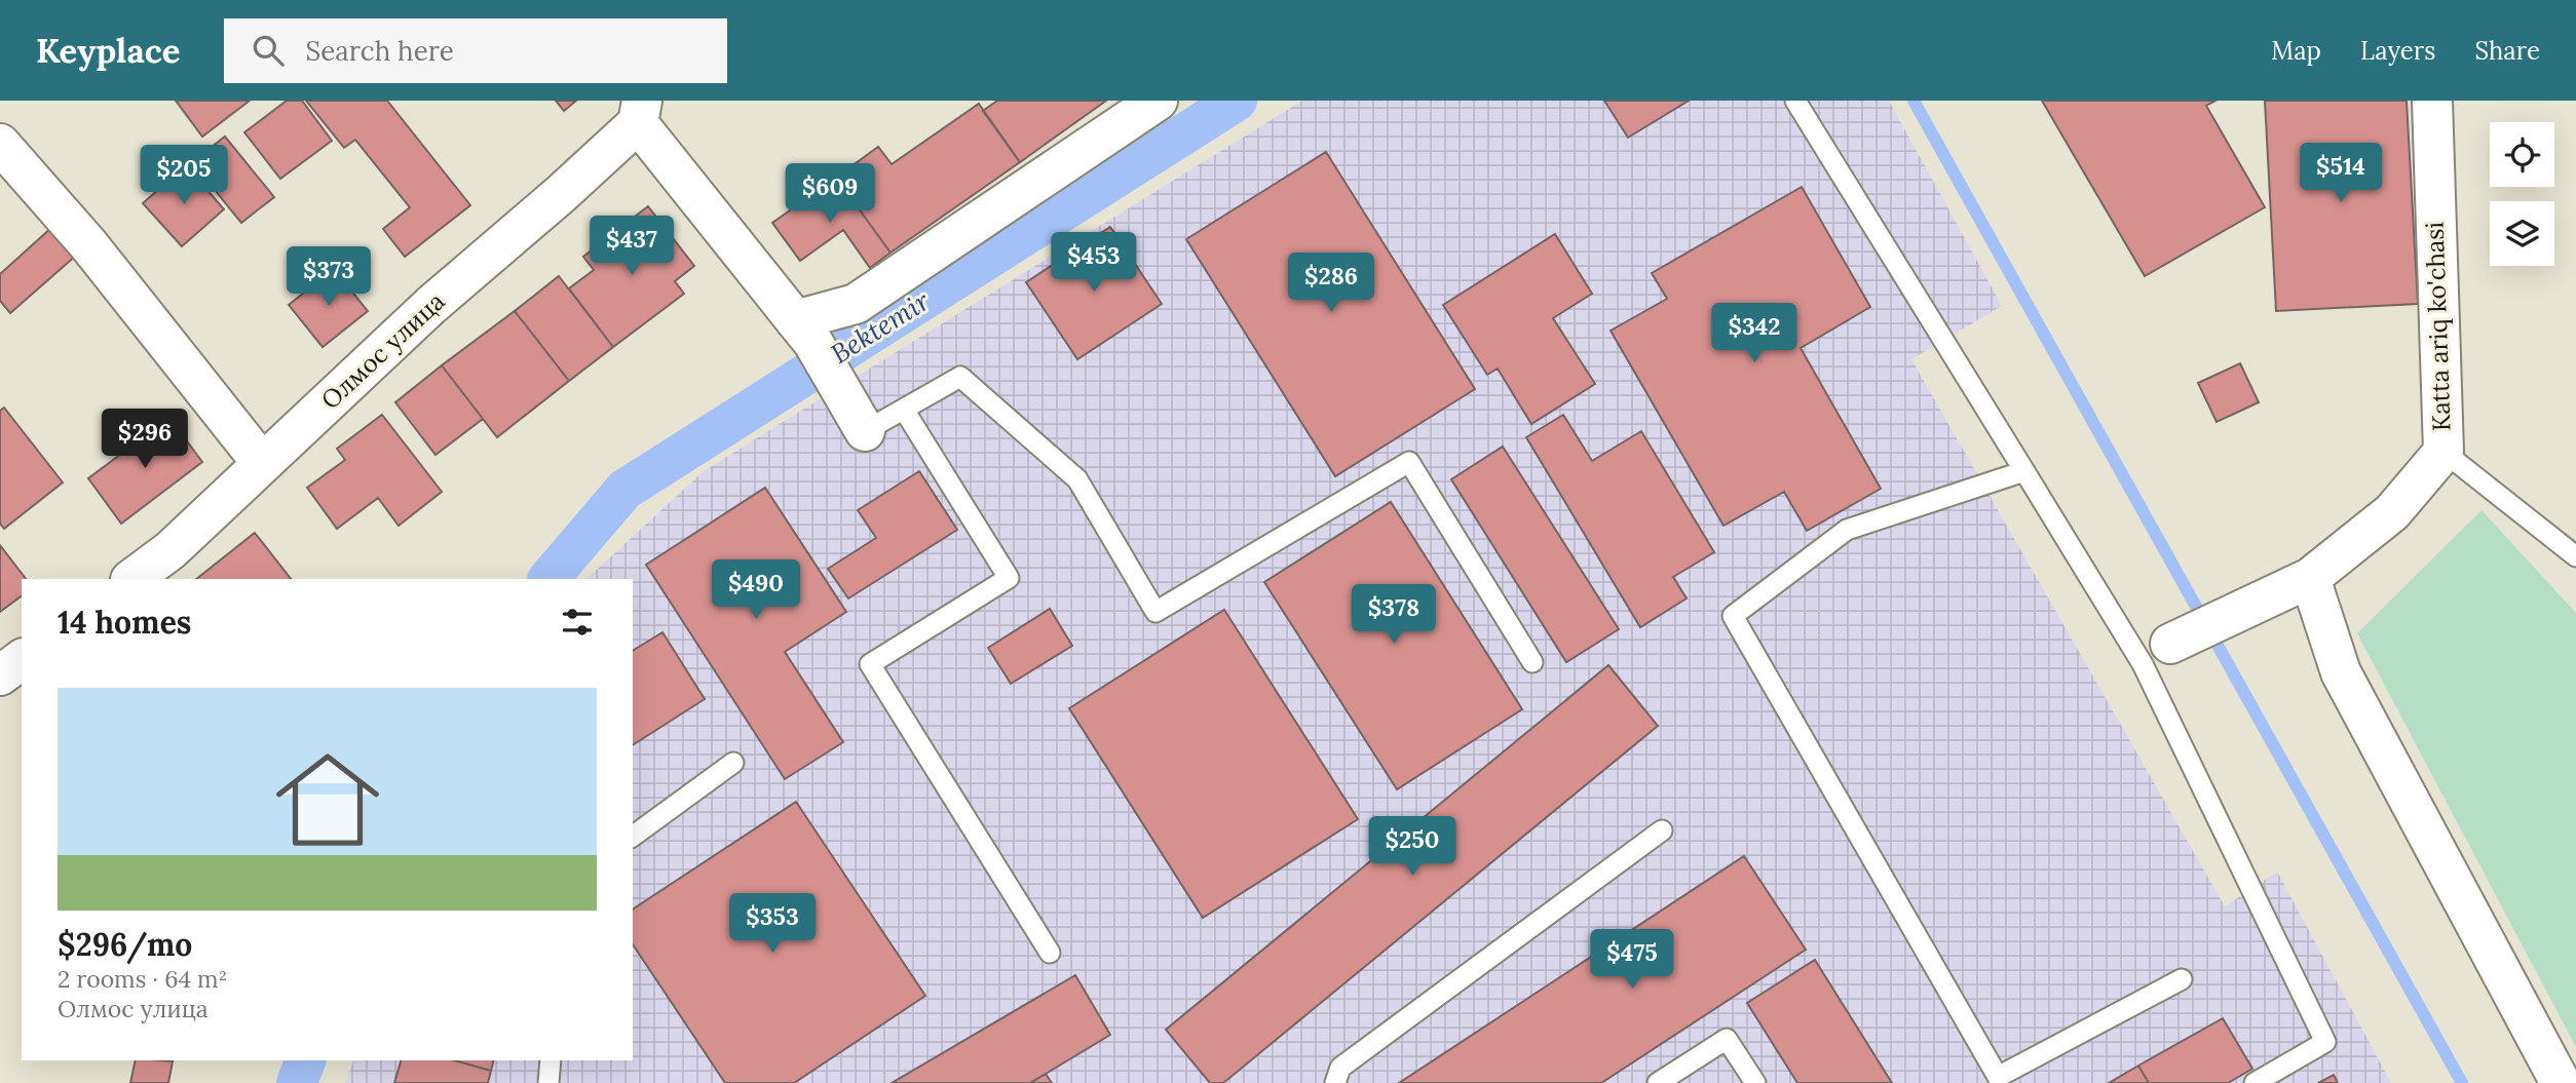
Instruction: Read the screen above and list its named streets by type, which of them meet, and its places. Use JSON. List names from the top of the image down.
{
  "streets": {
    "street": ["Katta ariq ko'chasi", "Олмос улица"]
  },
  "water": ["Bektemir"],
  "page": {
    "header": "Keyplace",
    "search": "Search here",
    "nav": ["Map", "Layers", "Share"],
    "price": [
      "$514",
      "$205",
      "$609",
      "$437",
      "$453",
      "$373",
      "$286",
      "$342",
      "$296",
      "$490",
      "$378",
      "$250",
      "$353",
      "$475"
    ],
    "heading": "14 homes",
    "list": [
      {
        "name": "$296/mo",
        "note": "2 rooms · 64 m² · Олмос улица"
      }
    ]
  }
}
